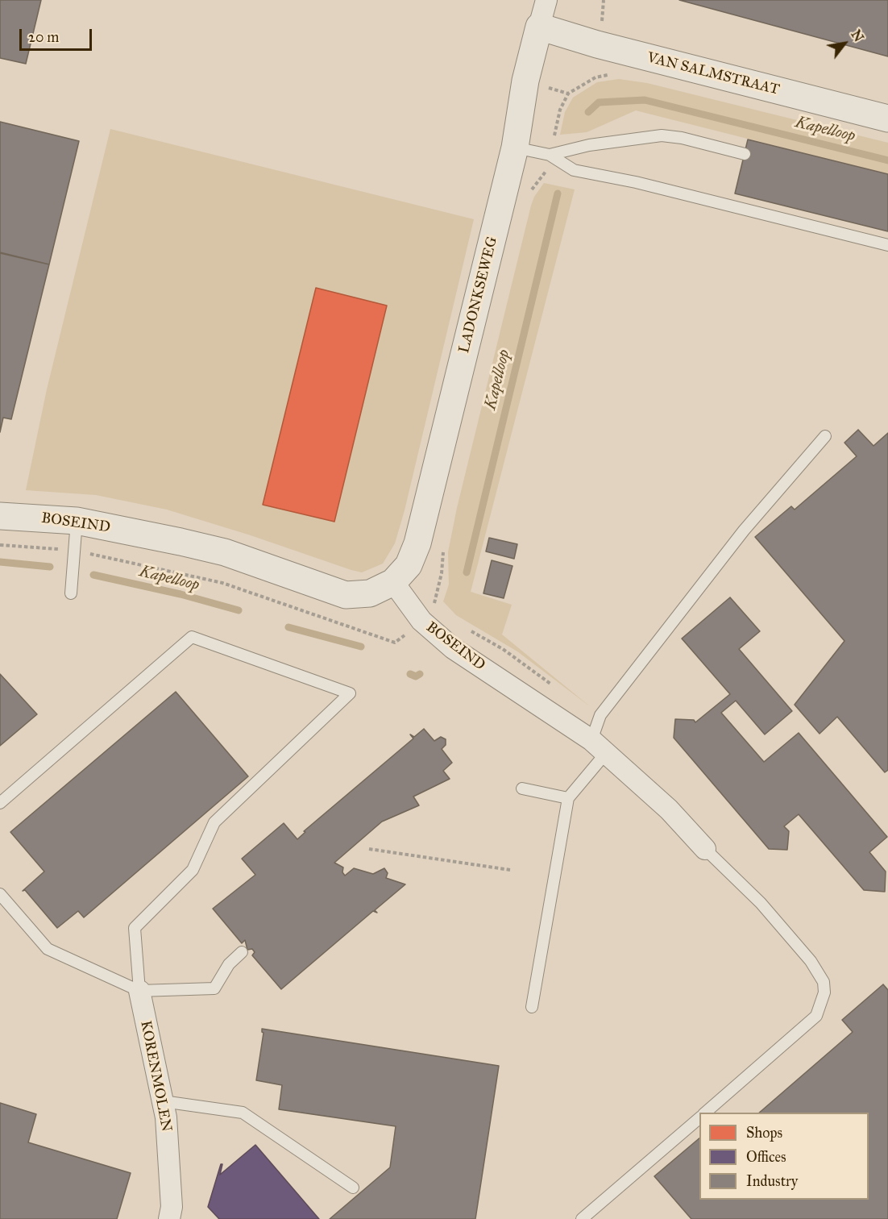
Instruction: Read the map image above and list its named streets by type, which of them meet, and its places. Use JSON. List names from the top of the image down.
{
  "streets": {
    "street": [
      "VAN SALMSTRAAT",
      "LADONKSEWEG",
      "BOSEIND",
      "KORENMOLEN"
    ]
  },
  "crossings": [
    ["VAN SALMSTRAAT", "LADONKSEWEG"],
    ["LADONKSEWEG", "BOSEIND"]
  ],
  "water": ["Kapelloop"],
  "legend": ["Shops", "Offices", "Industry"],
  "scale_bar": "20 m",
  "north": "top right"
}
